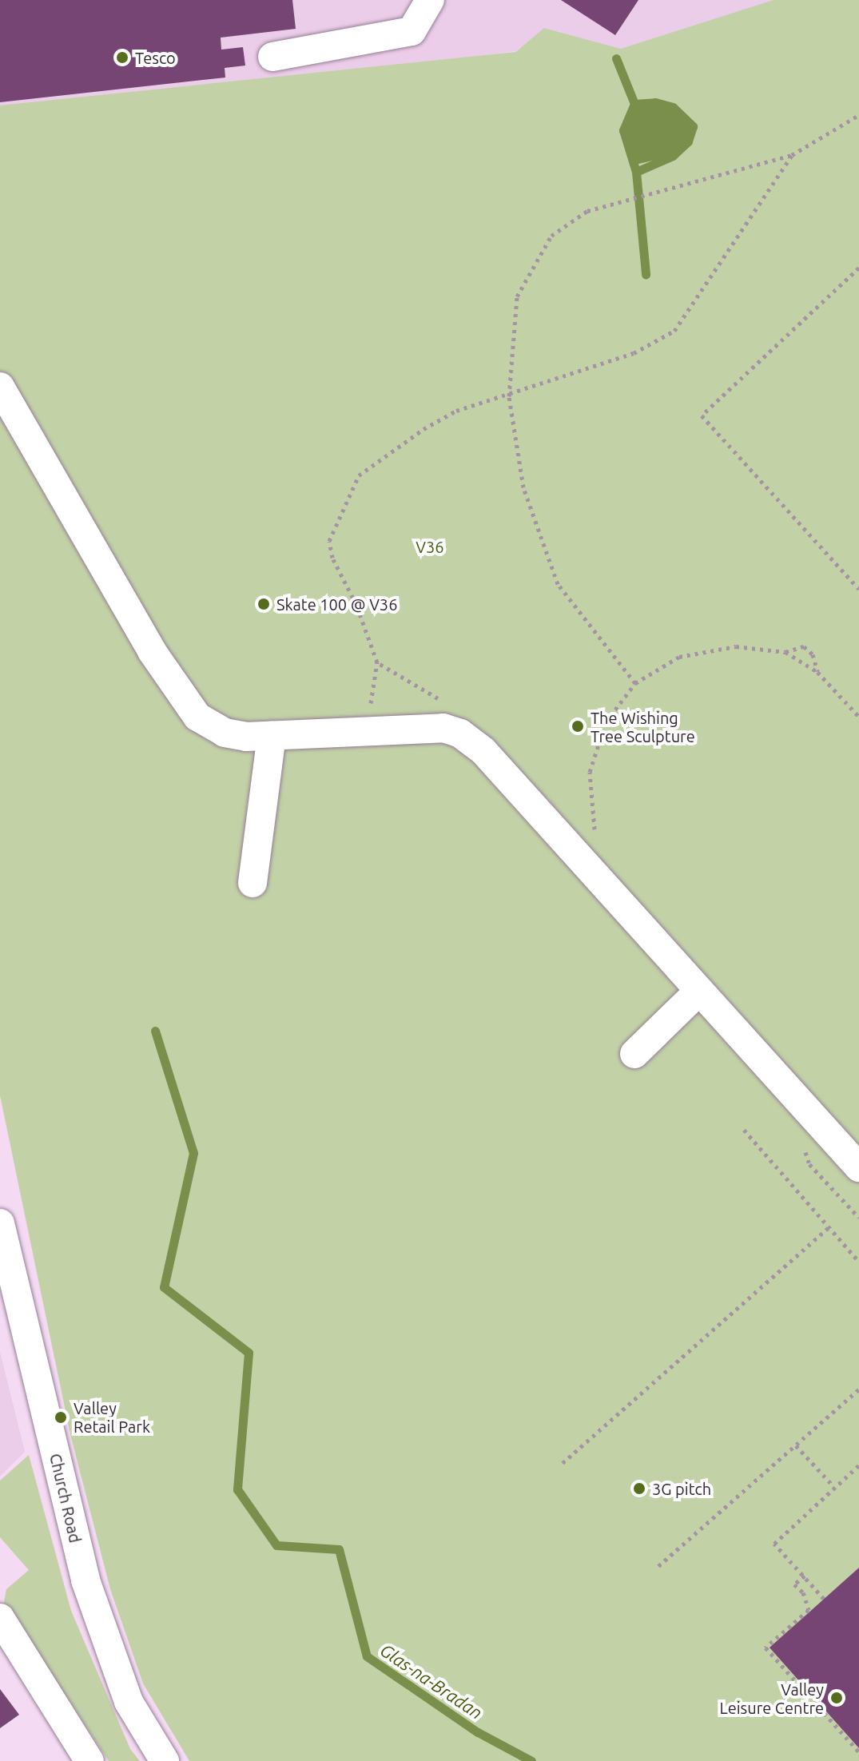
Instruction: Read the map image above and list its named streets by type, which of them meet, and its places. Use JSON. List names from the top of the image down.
{
  "streets": {
    "street": ["Church Road"]
  },
  "water": ["Glas-na-Bradan"],
  "parks": ["V36"],
  "places": [
    "Tesco",
    "Skate 100 @ V36",
    "The Wishing Tree Sculpture",
    "Valley Retail Park",
    "3G pitch",
    "Valley Leisure Centre"
  ]
}
